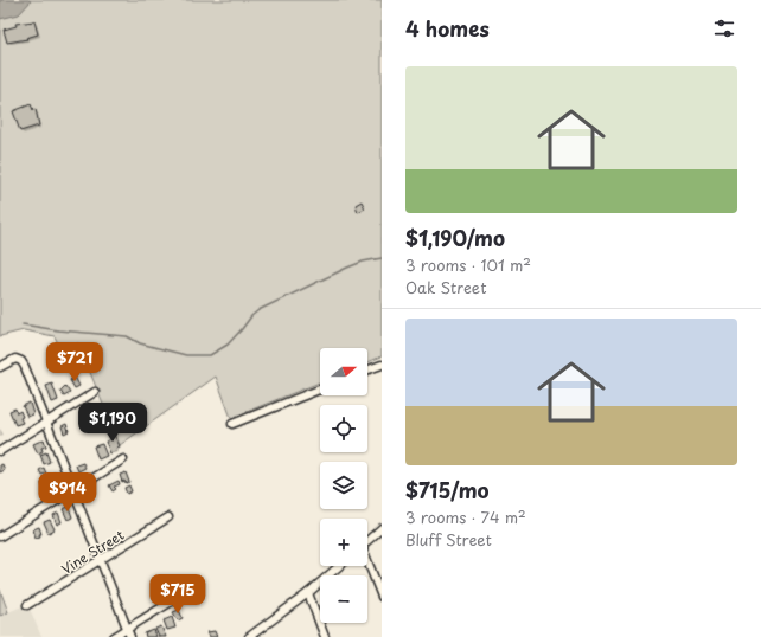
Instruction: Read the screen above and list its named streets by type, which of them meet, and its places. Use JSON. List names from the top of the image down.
{
  "streets": {
    "street": ["Vine Street"]
  },
  "north": "right",
  "page": {
    "heading": "4 homes",
    "list": [
      {
        "name": "$1,190/mo",
        "note": "3 rooms · 101 m² · Oak Street"
      },
      {
        "name": "$715/mo",
        "note": "3 rooms · 74 m² · Bluff Street"
      }
    ],
    "price": [
      "$721",
      "$1,190",
      "$914",
      "$715"
    ],
    "map_buttons": ["+", "−"]
  }
}
